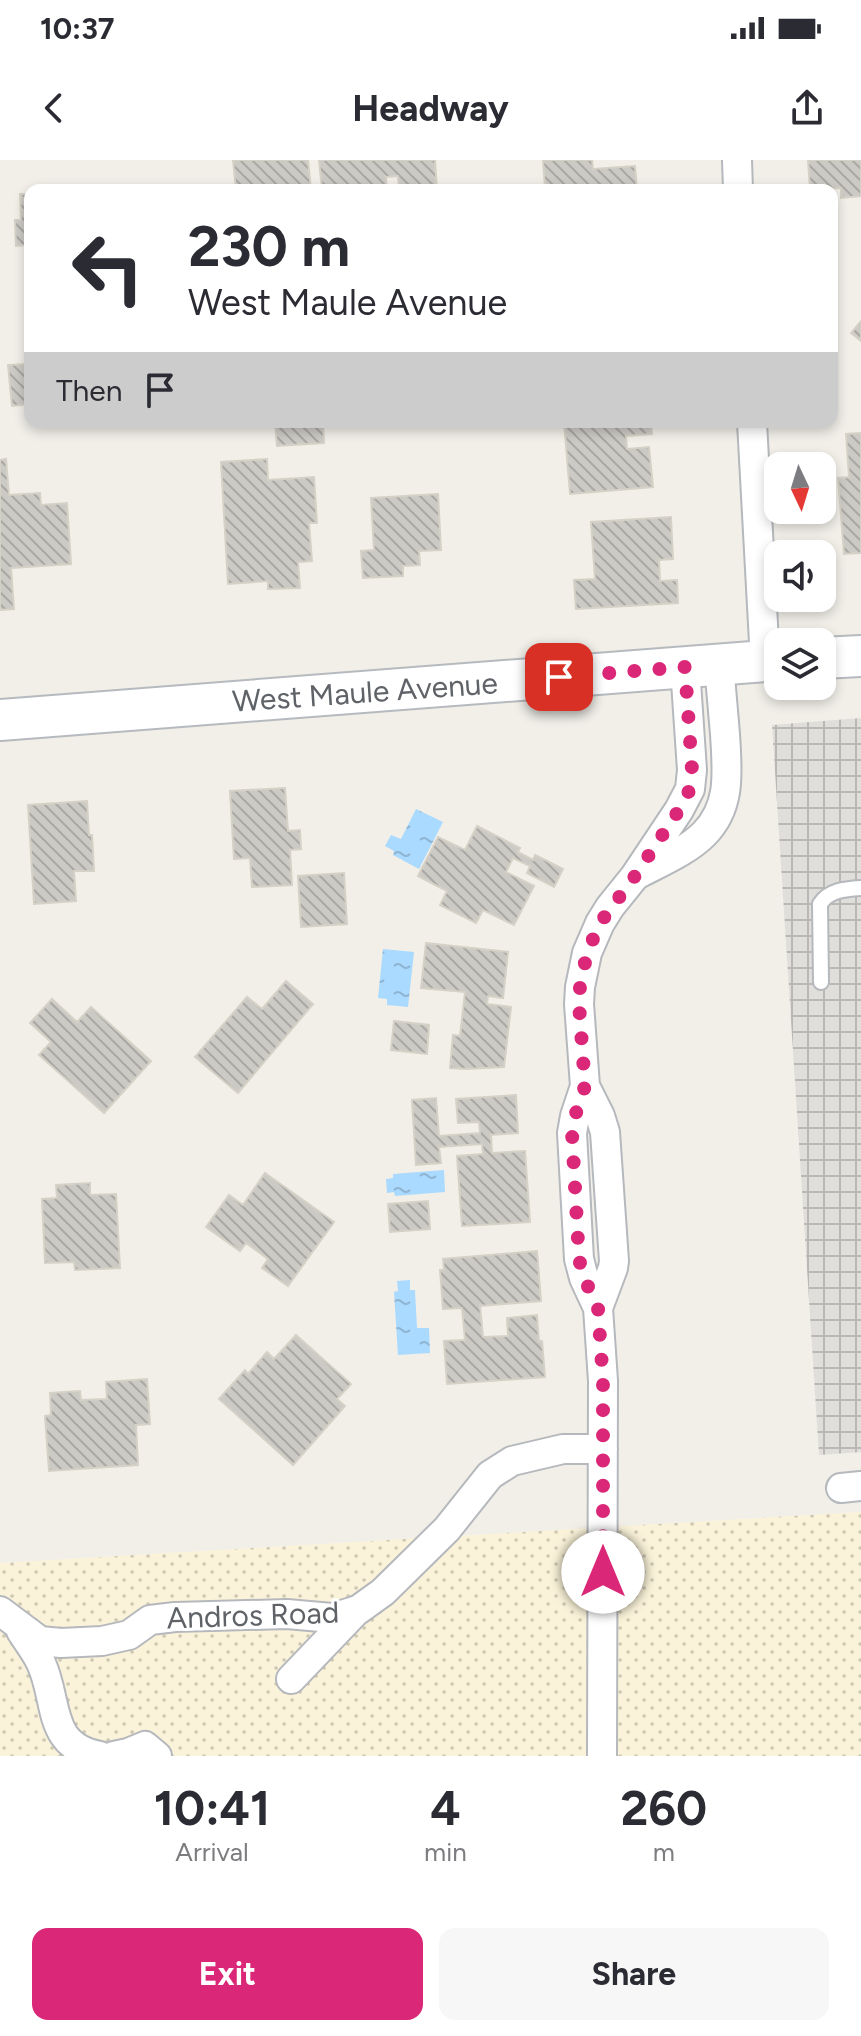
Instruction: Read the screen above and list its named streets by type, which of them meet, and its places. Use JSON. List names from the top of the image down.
{
  "streets": {
    "street": ["West Maule Avenue", "Andros Road"]
  },
  "north": "bottom",
  "page": {
    "status": "10:37",
    "header": "Headway",
    "turn": ["230 m", "West Maule Avenue"],
    "then": "Then",
    "eta": [
      "10:41",
      "Arrival",
      "4",
      "min",
      "260",
      "m"
    ],
    "buttons": ["Exit", "Share"]
  }
}
